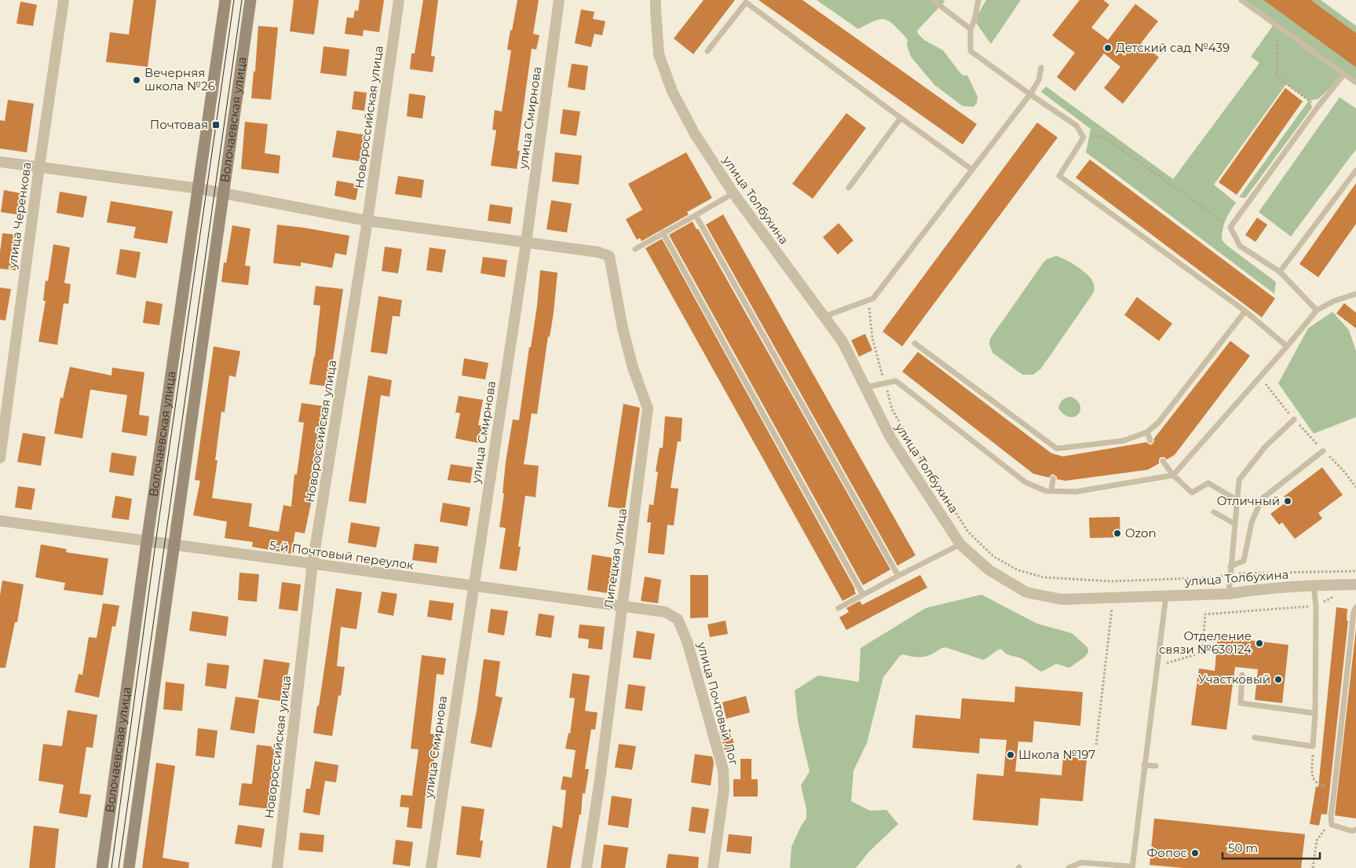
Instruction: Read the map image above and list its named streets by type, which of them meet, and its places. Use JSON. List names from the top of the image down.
{
  "streets": {
    "main road": ["Волочаевская улица"],
    "street": [
      "Новороссийская улица",
      "улица Смирнова",
      "улица Толбухина",
      "улица Черенкова",
      "5-й Почтовый переулок",
      "Липецкая улица",
      "улица Почтовый Лог"
    ]
  },
  "crossings": [
    ["Новороссийская улица", "5-й Почтовый переулок"],
    ["улица Смирнова", "5-й Почтовый переулок"],
    ["улица Смирнова", "Липецкая улица"],
    ["Волочаевская улица", "5-й Почтовый переулок"],
    ["5-й Почтовый переулок", "Липецкая улица"],
    ["5-й Почтовый переулок", "улица Почтовый Лог"]
  ],
  "places": {
    "other": [
      "Детский сад №439",
      "Вечерняя школа №26",
      "Отличный",
      "Ozon",
      "Отделение связи №630124",
      "Участковый",
      "Школа №197",
      "Фопос"
    ],
    "transit": ["Почтовая"]
  },
  "scale_bar": "50 m"
}
